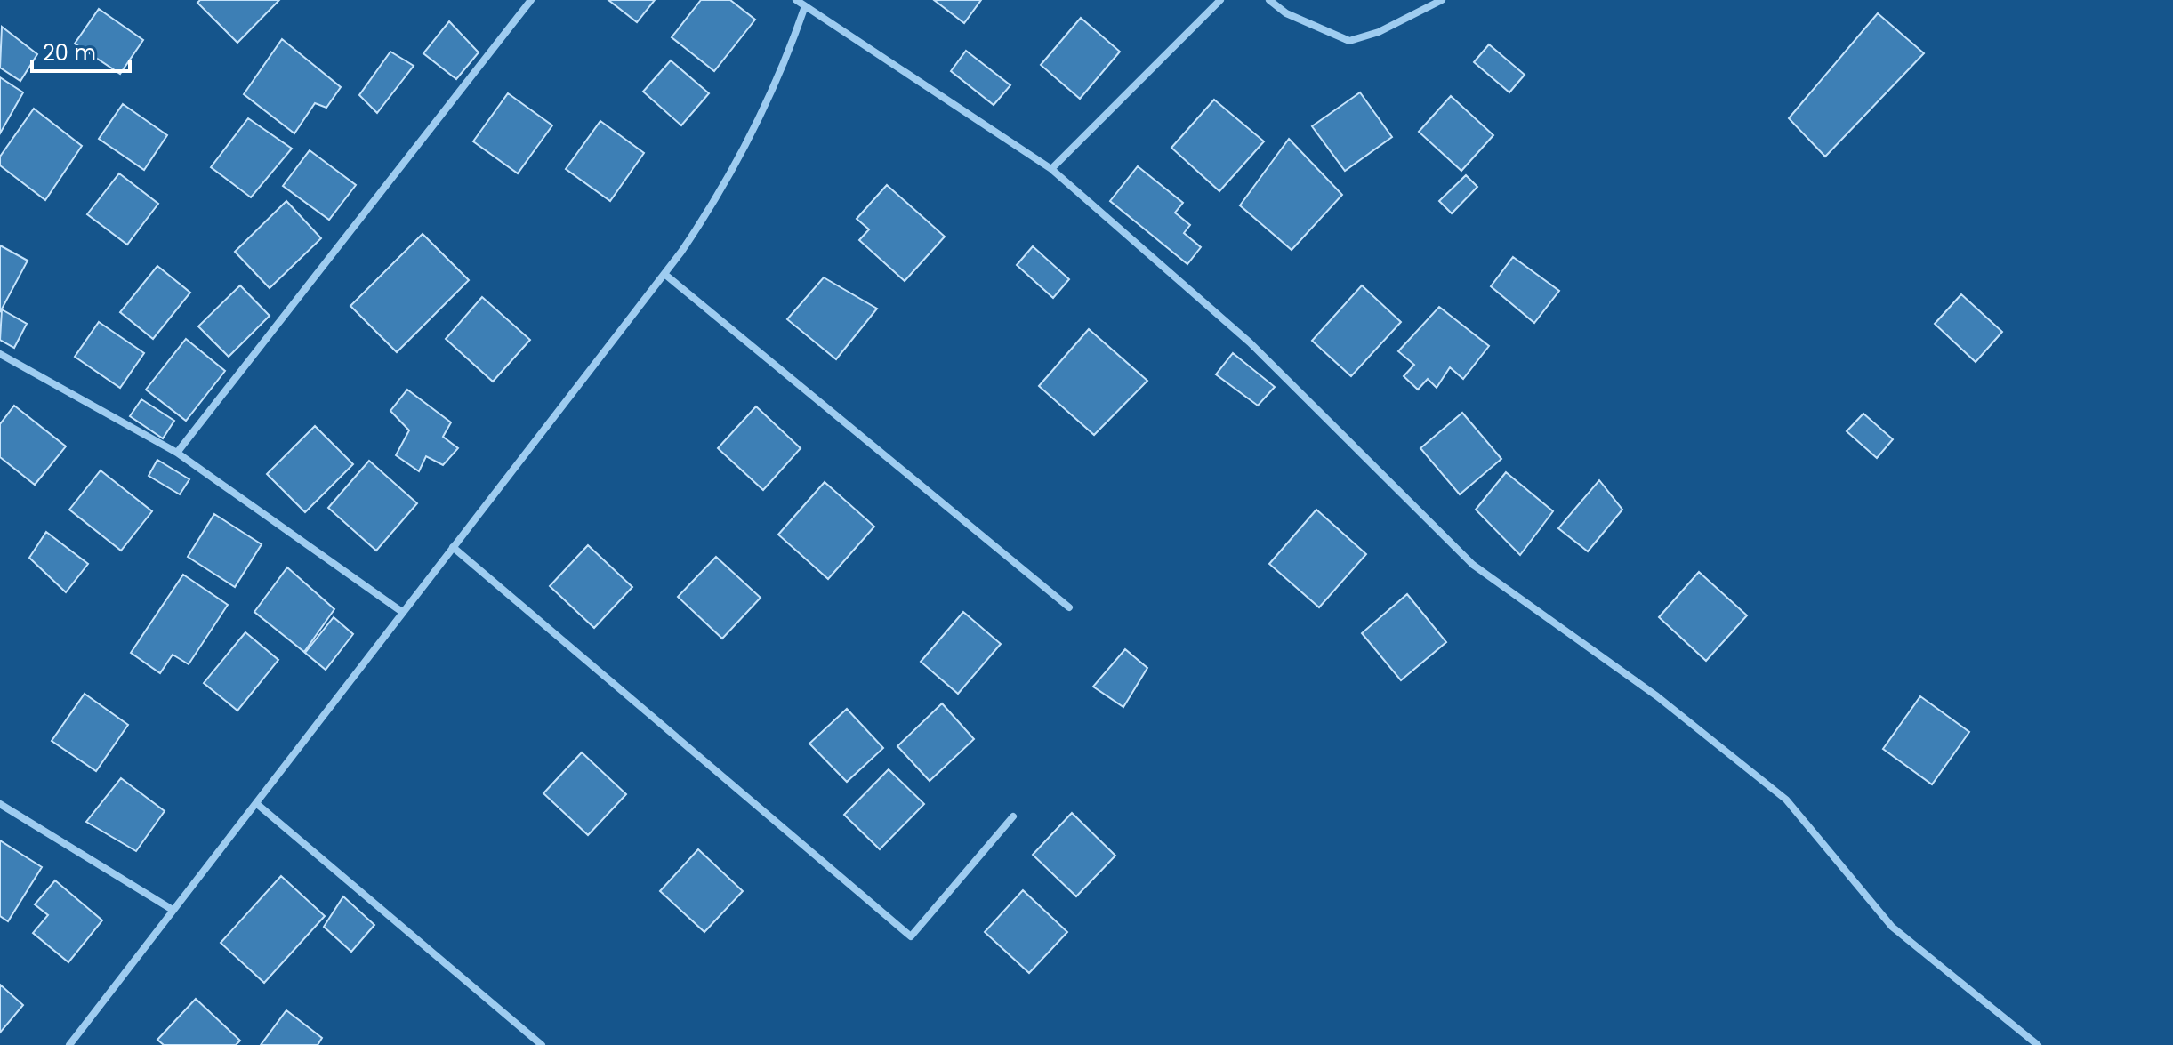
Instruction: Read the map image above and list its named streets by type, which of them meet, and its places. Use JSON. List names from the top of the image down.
{
  "scale_bar": "20 m"
}
